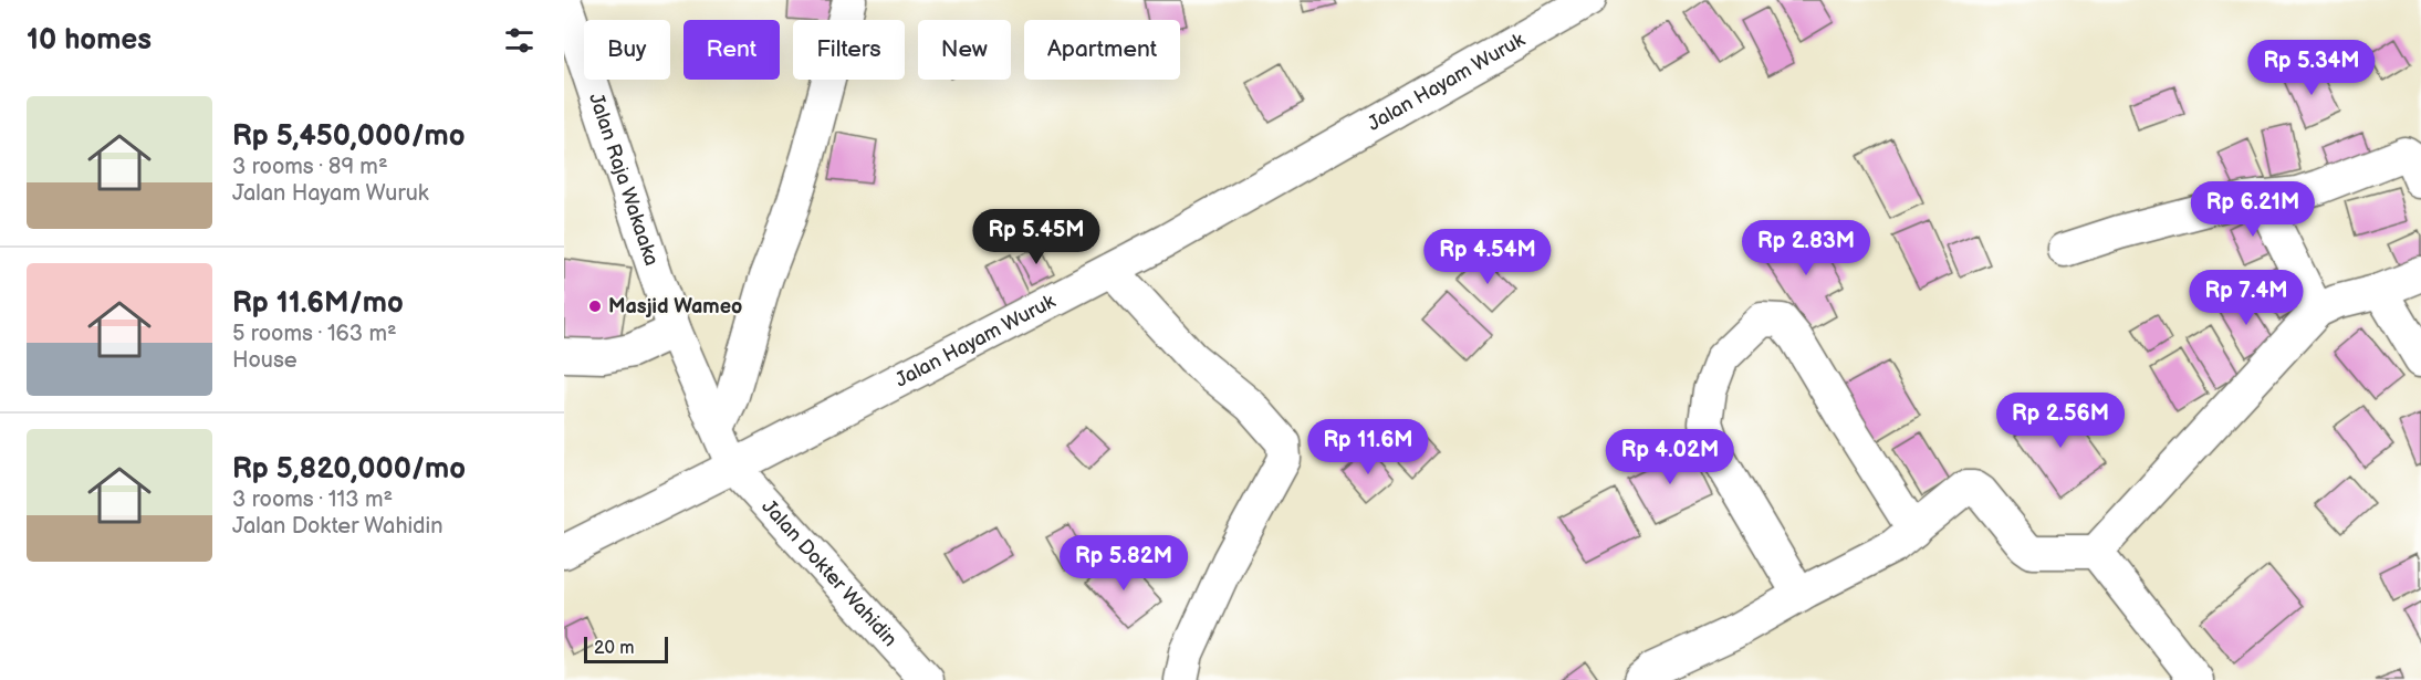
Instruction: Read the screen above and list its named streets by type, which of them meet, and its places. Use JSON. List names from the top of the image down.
{
  "streets": {
    "street": ["Jalan Hayam Wuruk", "Jalan Raja Wakaaka", "Jalan Dokter Wahidin"]
  },
  "crossings": [
    ["Jalan Hayam Wuruk", "Jalan Raja Wakaaka"],
    ["Jalan Hayam Wuruk", "Jalan Dokter Wahidin"],
    ["Jalan Raja Wakaaka", "Jalan Dokter Wahidin"]
  ],
  "places": ["Masjid Wameo"],
  "scale_bar": "20 m",
  "page": {
    "heading": "10 homes",
    "chip": [
      "Buy",
      "Rent",
      "Filters",
      "New",
      "Apartment"
    ],
    "price": [
      "Rp 5.34M",
      "Rp 6.21M",
      "Rp 5.45M",
      "Rp 2.83M",
      "Rp 4.54M",
      "Rp 7.4M",
      "Rp 2.56M",
      "Rp 11.6M",
      "Rp 4.02M",
      "Rp 5.82M"
    ],
    "list": [
      {
        "name": "Rp 5,450,000/mo",
        "note": "3 rooms · 89 m² · Jalan Hayam Wuruk"
      },
      {
        "name": "Rp 11.6M/mo",
        "note": "5 rooms · 163 m² · House"
      },
      {
        "name": "Rp 5,820,000/mo",
        "note": "3 rooms · 113 m² · Jalan Dokter Wahidin"
      }
    ],
    "scale": "20 m"
  }
}
